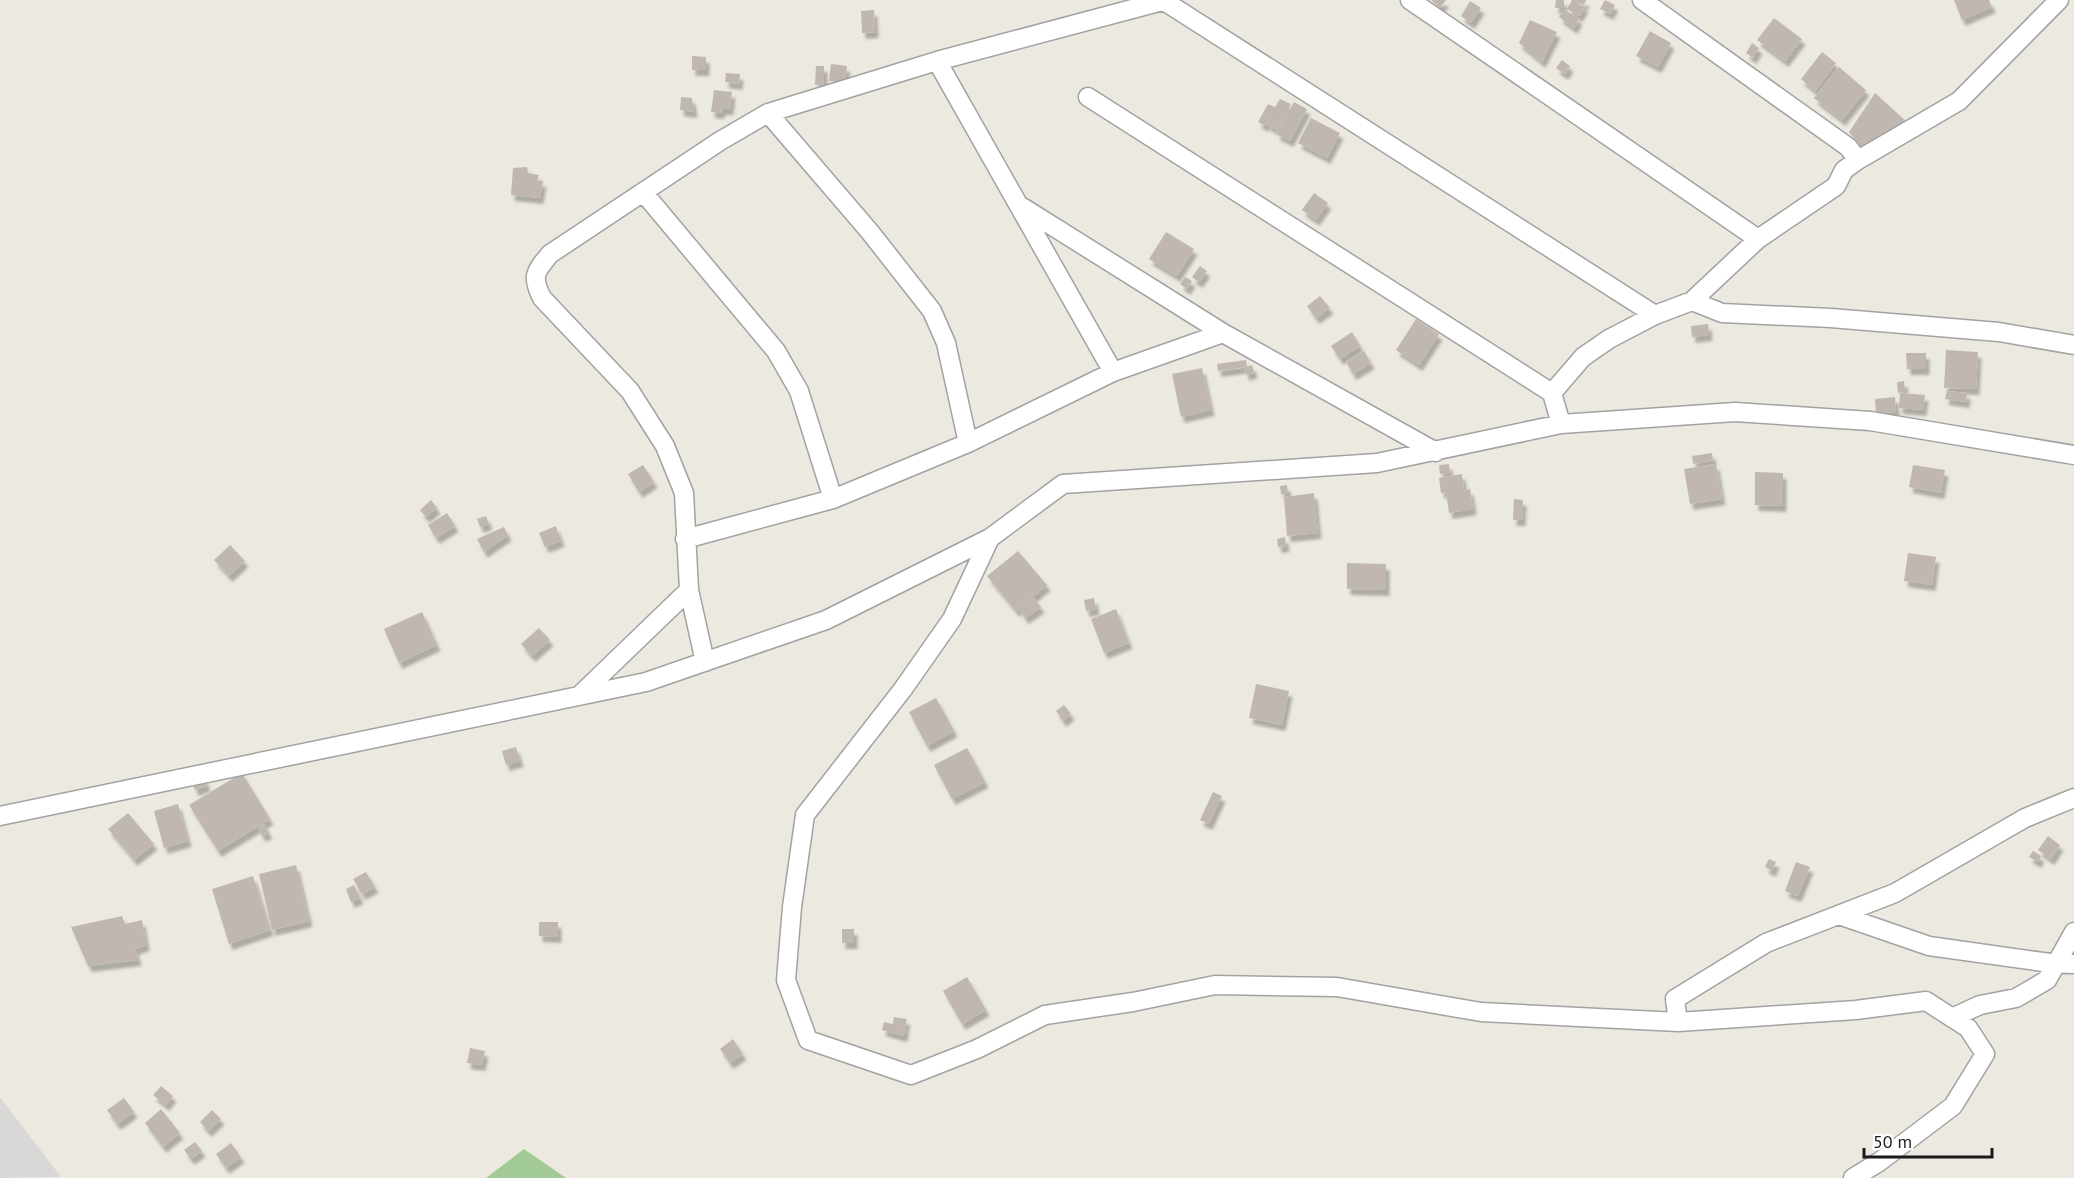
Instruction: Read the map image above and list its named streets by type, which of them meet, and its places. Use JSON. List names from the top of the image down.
{
  "scale_bar": "50 m"
}
